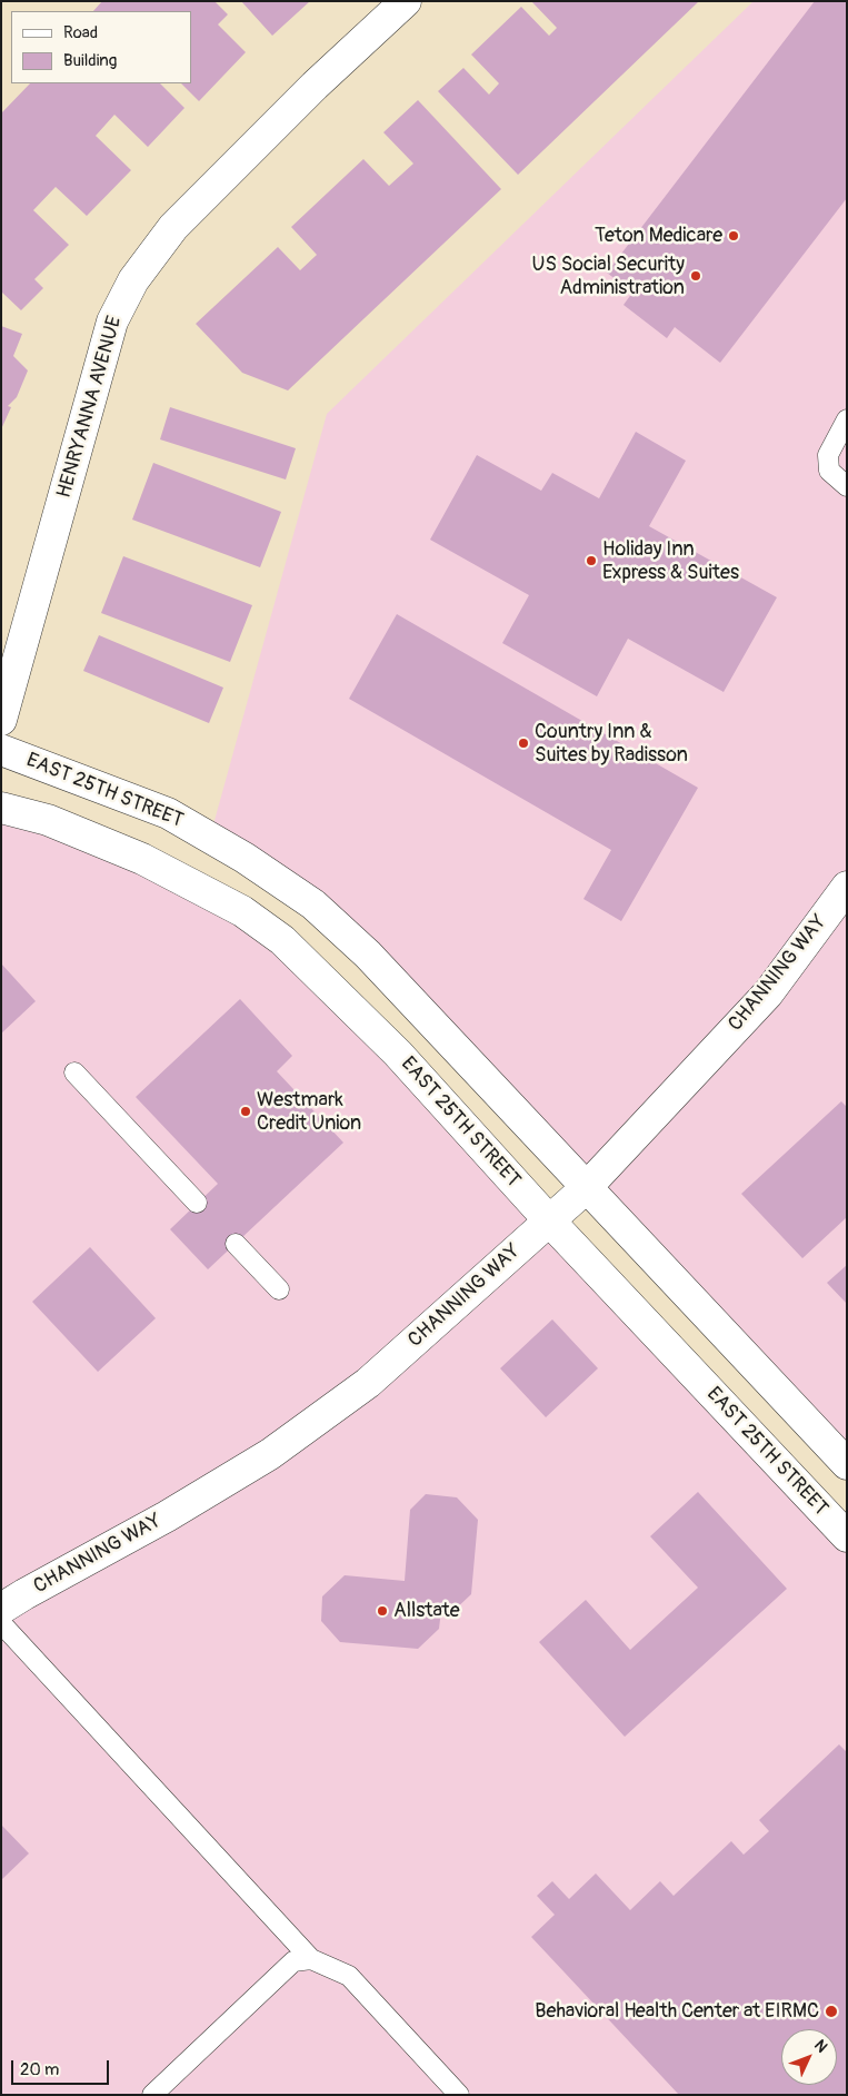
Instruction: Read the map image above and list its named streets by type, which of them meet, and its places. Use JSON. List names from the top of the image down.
{
  "streets": {
    "street": ["HENRYANNA AVENUE", "EAST 25TH STREET", "CHANNING WAY"]
  },
  "crossings": [
    ["EAST 25TH STREET", "CHANNING WAY"]
  ],
  "places": [
    "Teton Medicare",
    "US Social Security Administration",
    "Holiday Inn Express & Suites",
    "Country Inn & Suites by Radisson",
    "Westmark Credit Union",
    "Allstate",
    "Behavioral Health Center at EIRMC"
  ],
  "legend": ["Road", "Building"],
  "scale_bar": "20 m",
  "north": "top right"
}
